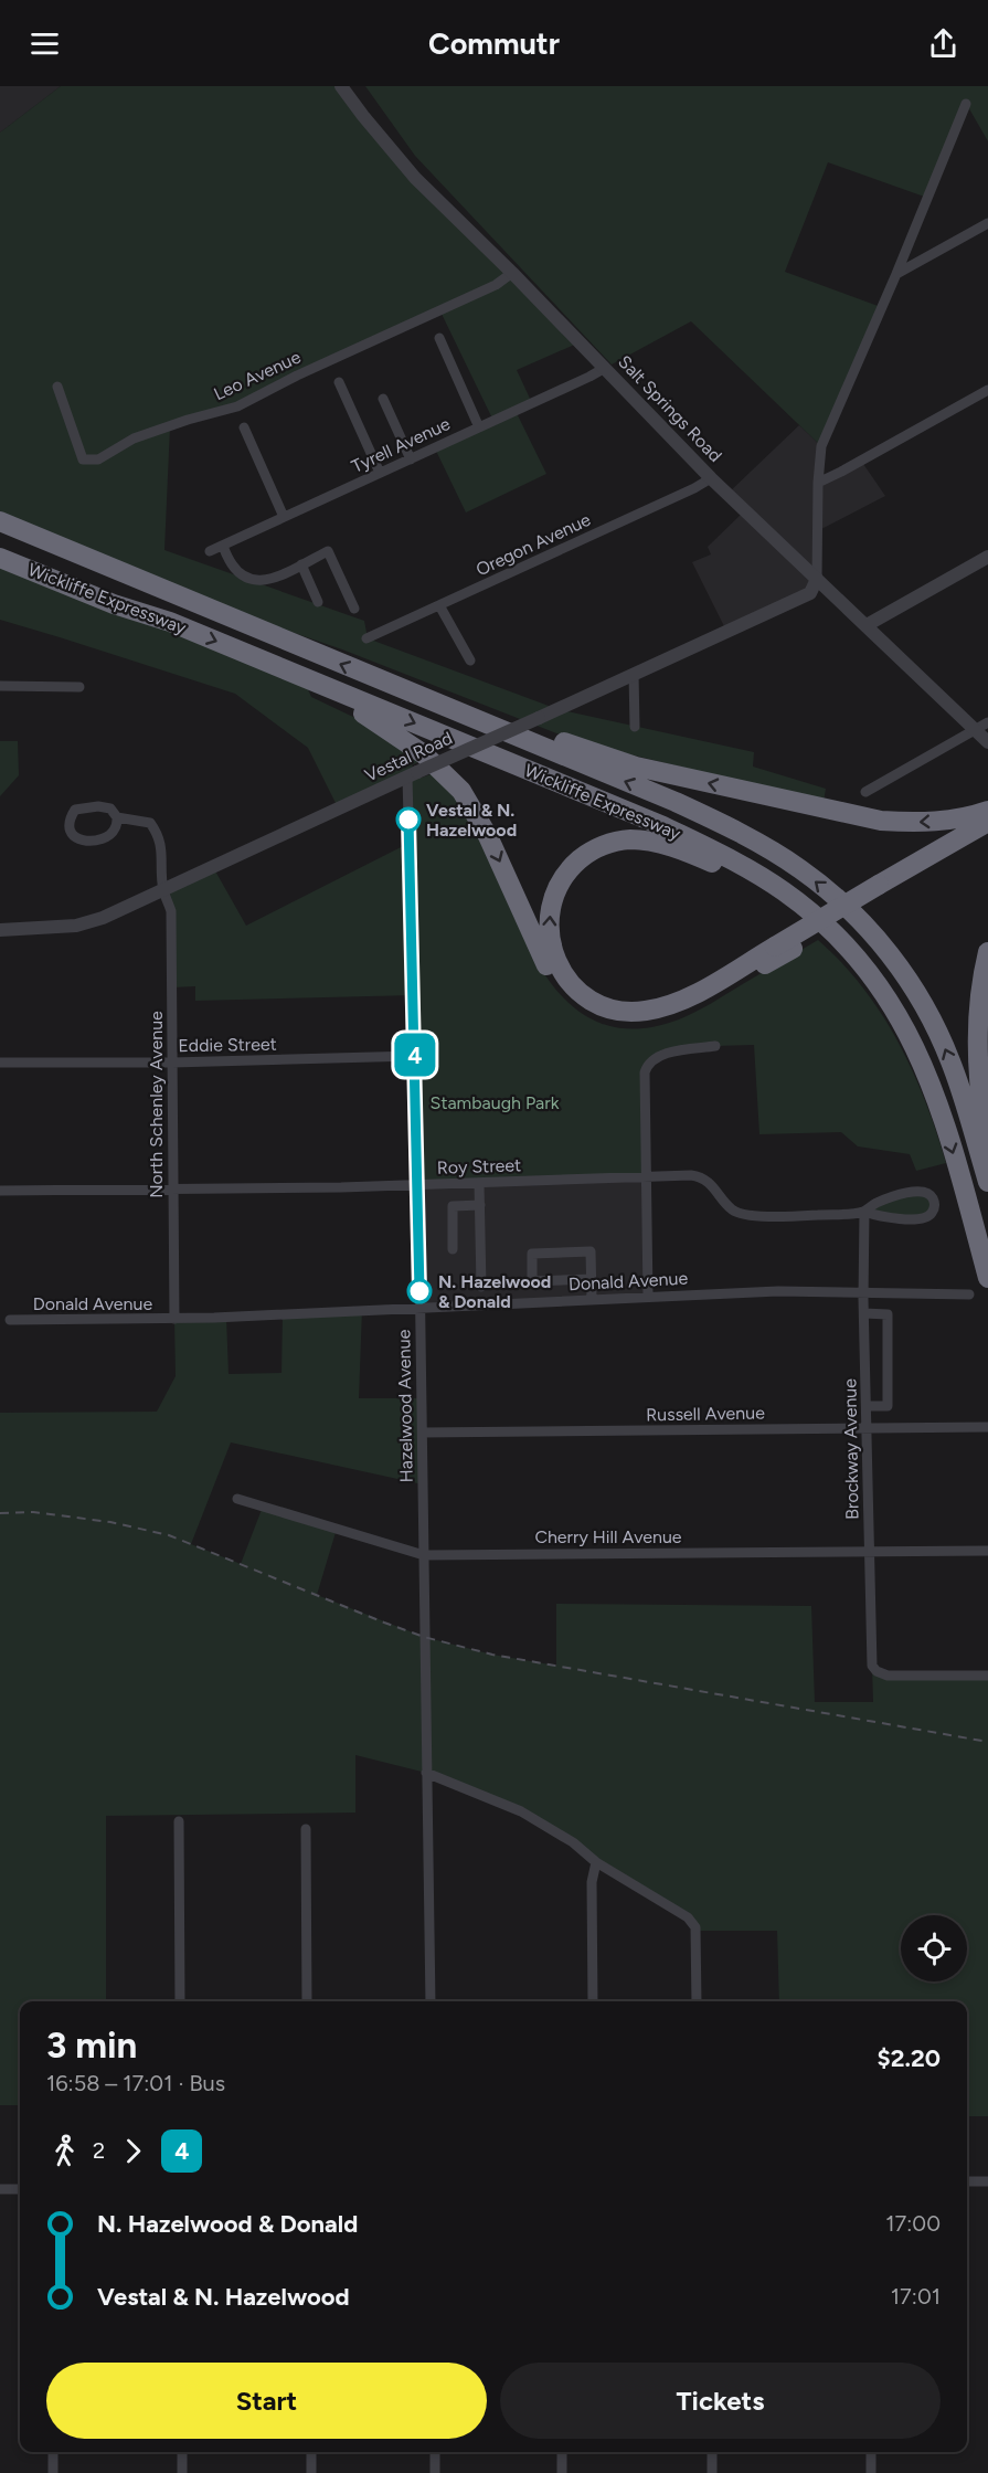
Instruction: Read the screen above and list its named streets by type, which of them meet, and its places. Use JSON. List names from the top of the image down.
{
  "streets": {
    "highway": ["Wickliffe Expressway"],
    "street": [
      "Leo Avenue",
      "Salt Springs Road",
      "Tyrell Avenue",
      "Oregon Avenue",
      "Vestal Road",
      "Eddie Street",
      "North Schenley Avenue",
      "Roy Street",
      "Donald Avenue",
      "Hazelwood Avenue",
      "Russell Avenue",
      "Brockway Avenue",
      "Cherry Hill Avenue"
    ]
  },
  "crossings": [
    ["Leo Avenue", "Salt Springs Road"],
    ["Salt Springs Road", "Tyrell Avenue"],
    ["Salt Springs Road", "Oregon Avenue"],
    ["Salt Springs Road", "Vestal Road"],
    ["Vestal Road", "North Schenley Avenue"],
    ["Vestal Road", "Hazelwood Avenue"],
    ["Eddie Street", "North Schenley Avenue"],
    ["Eddie Street", "Hazelwood Avenue"],
    ["North Schenley Avenue", "Roy Street"],
    ["North Schenley Avenue", "Donald Avenue"],
    ["Roy Street", "Hazelwood Avenue"],
    ["Roy Street", "Brockway Avenue"],
    ["Donald Avenue", "Hazelwood Avenue"],
    ["Donald Avenue", "Brockway Avenue"],
    ["Hazelwood Avenue", "Russell Avenue"],
    ["Hazelwood Avenue", "Cherry Hill Avenue"],
    ["Russell Avenue", "Brockway Avenue"],
    ["Brockway Avenue", "Cherry Hill Avenue"]
  ],
  "parks": ["Stambaugh Park"],
  "places": ["Vestal & N. Hazelwood", "N. Hazelwood & Donald"],
  "lines": ["bus line 4"],
  "page": {
    "header": "Commutr",
    "on_map": "4",
    "heading": ["3 min", "16:58 – 17:01 · Bus", "$2.20"],
    "legs": ["2", "4"],
    "list": [
      {
        "name": "N. Hazelwood & Donald",
        "value": "17:00"
      },
      {
        "name": "Vestal & N. Hazelwood",
        "value": "17:01"
      }
    ],
    "buttons": ["Start", "Tickets"]
  }
}
